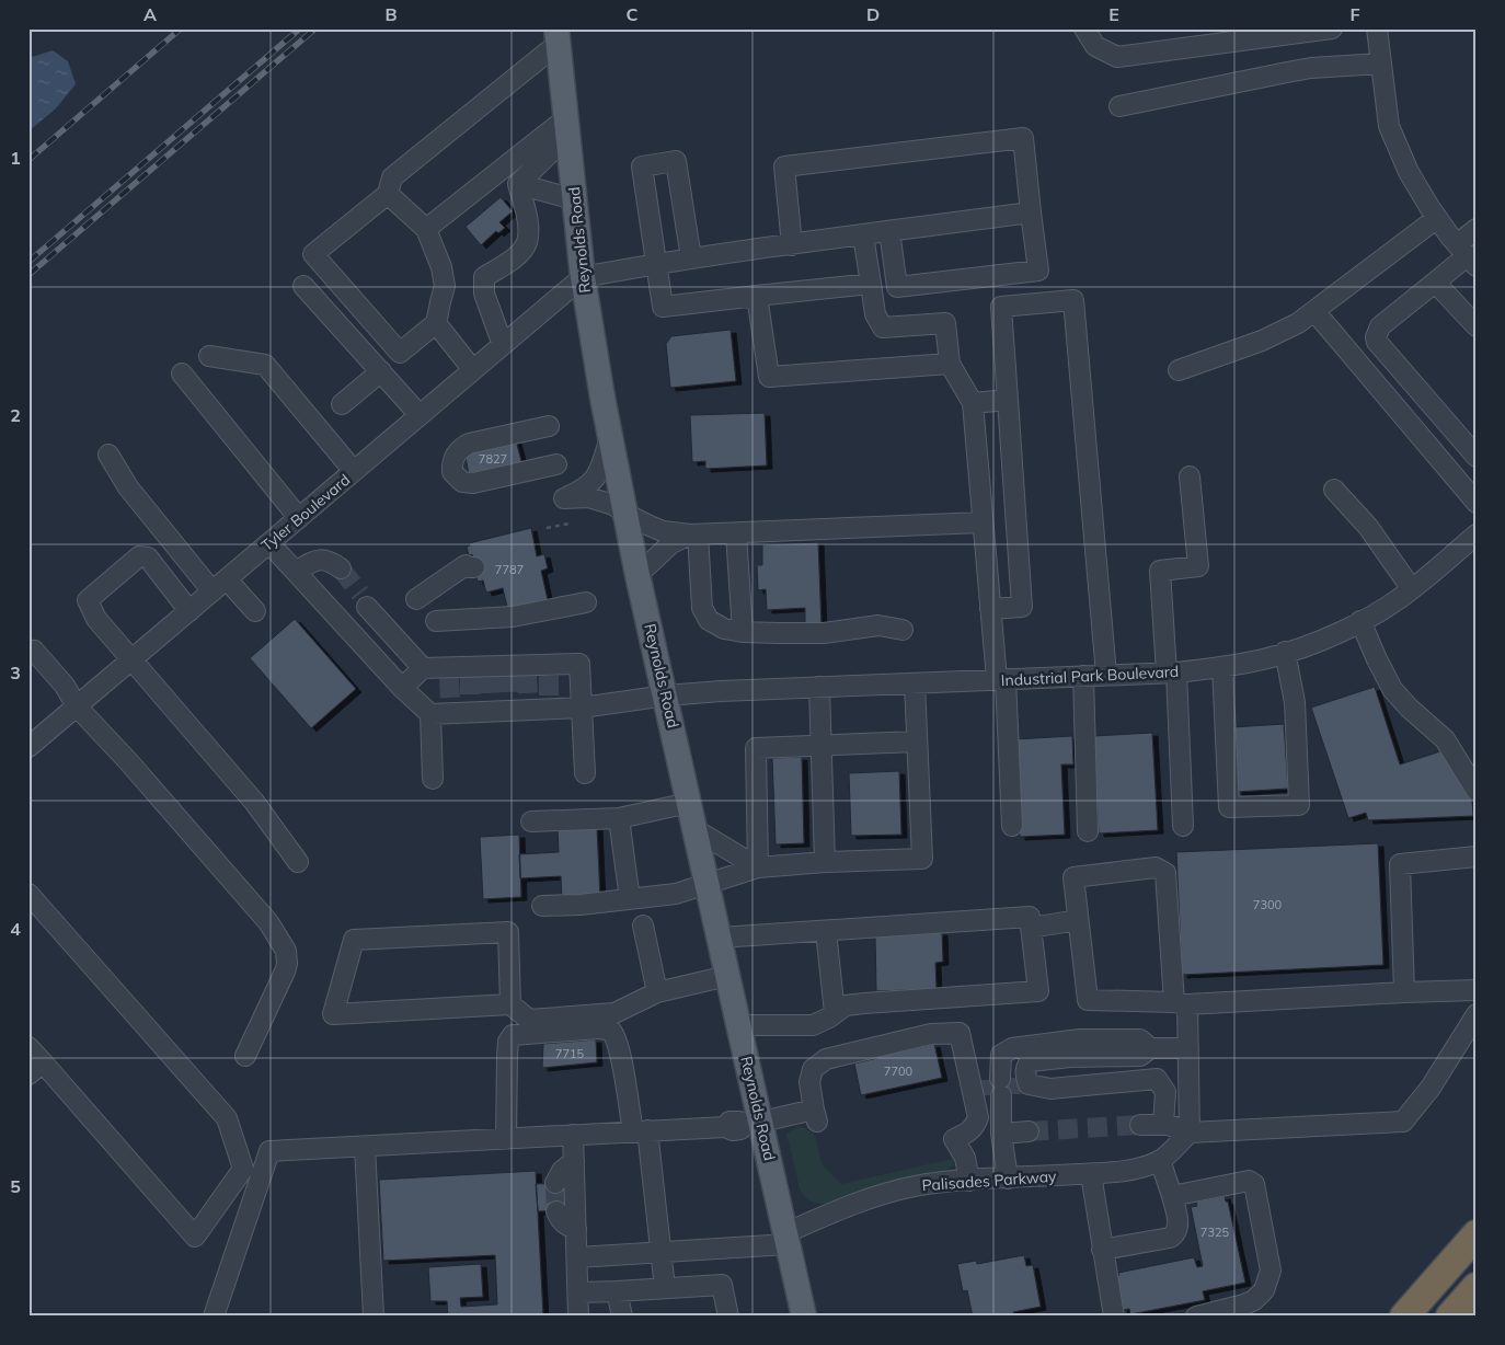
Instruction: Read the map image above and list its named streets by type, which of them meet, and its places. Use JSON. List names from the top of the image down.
{
  "streets": {
    "main road": ["Reynolds Road"],
    "street": ["Tyler Boulevard", "Industrial Park Boulevard", "Palisades Parkway"]
  },
  "crossings": [
    ["Reynolds Road", "Tyler Boulevard"],
    ["Reynolds Road", "Industrial Park Boulevard"],
    ["Reynolds Road", "Palisades Parkway"]
  ],
  "house_numbers": [
    "7827",
    "7787",
    "7300",
    "7715",
    "7700",
    "7325"
  ],
  "grid": {
    "columns": [
      "A",
      "B",
      "C",
      "D",
      "E",
      "F"
    ],
    "rows": [
      "1",
      "2",
      "3",
      "4",
      "5"
    ]
  }
}
